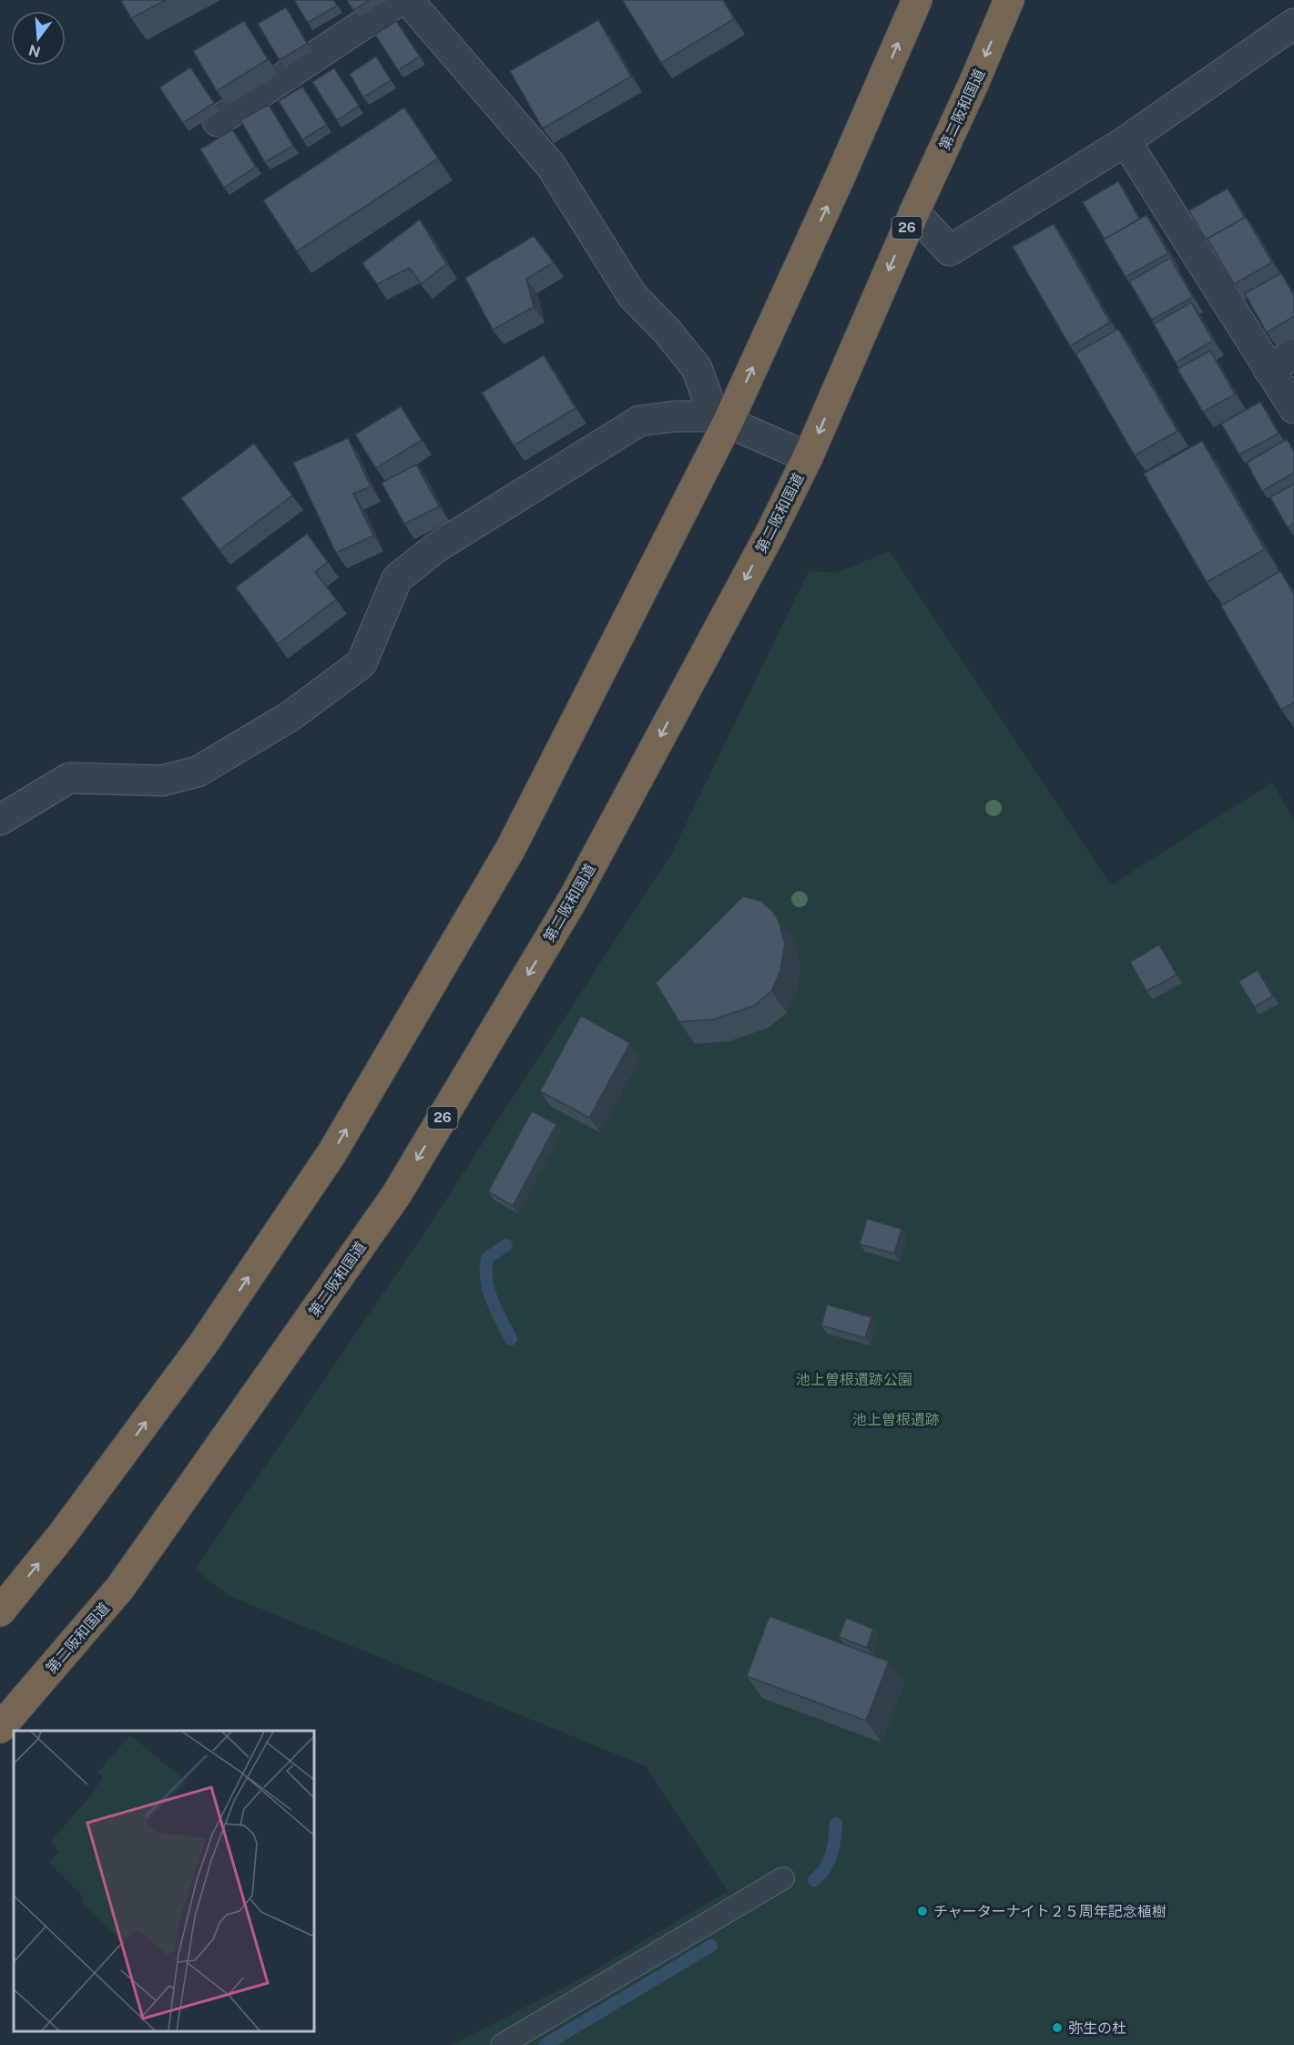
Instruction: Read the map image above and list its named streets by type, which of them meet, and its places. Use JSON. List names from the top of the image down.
{
  "streets": {
    "highway": ["第二阪和国道", "26"]
  },
  "parks": ["池上曽根遺跡公園", "池上曽根遺跡"],
  "places": ["チャーターナイト２５周年記念植樹", "弥生の杜"],
  "north": "bottom"
}
